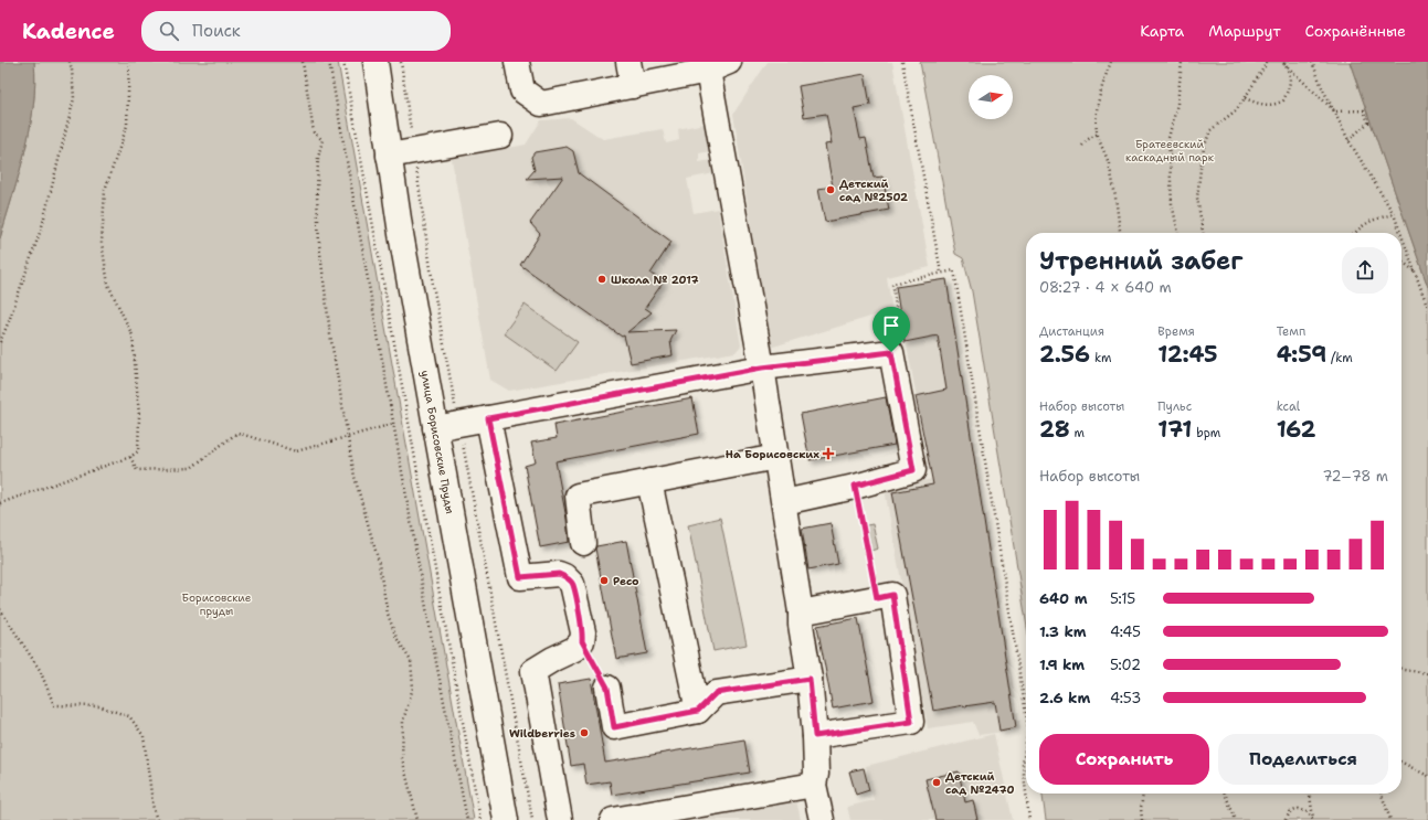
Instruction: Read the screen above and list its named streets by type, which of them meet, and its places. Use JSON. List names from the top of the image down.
{
  "streets": {
    "main road": ["улица Борисовские Пруды"]
  },
  "parks": ["Братеевский каскадный парк", "Борисовские пруды"],
  "places": {
    "other": [
      "Детский сад №2502",
      "Школа № 2017",
      "Ресо",
      "Wildberries",
      "Детский сад №2470"
    ],
    "health": ["На Борисовских"]
  },
  "north": "right",
  "page": {
    "header": "Kadence",
    "search": "Поиск",
    "nav": ["Карта", "Маршрут", "Сохранённые"],
    "heading": ["Утренний забег", "08:27 · 4 × 640 m"],
    "stats": [
      ["Дистанция", "2.56 km"],
      ["Время", "12:45"],
      ["Темп", "4:59 /km"],
      ["Набор высоты", "28 m"],
      ["Пульс", "171 bpm"],
      ["kcal", "162"]
    ],
    "chart": ["Набор высоты", "72–78 m"],
    "list": [
      {
        "name": "640 m",
        "note": "5:15"
      },
      {
        "name": "1.3 km",
        "note": "4:45"
      },
      {
        "name": "1.9 km",
        "note": "5:02"
      },
      {
        "name": "2.6 km",
        "note": "4:53"
      }
    ],
    "buttons": ["Сохранить", "Поделиться"]
  }
}
